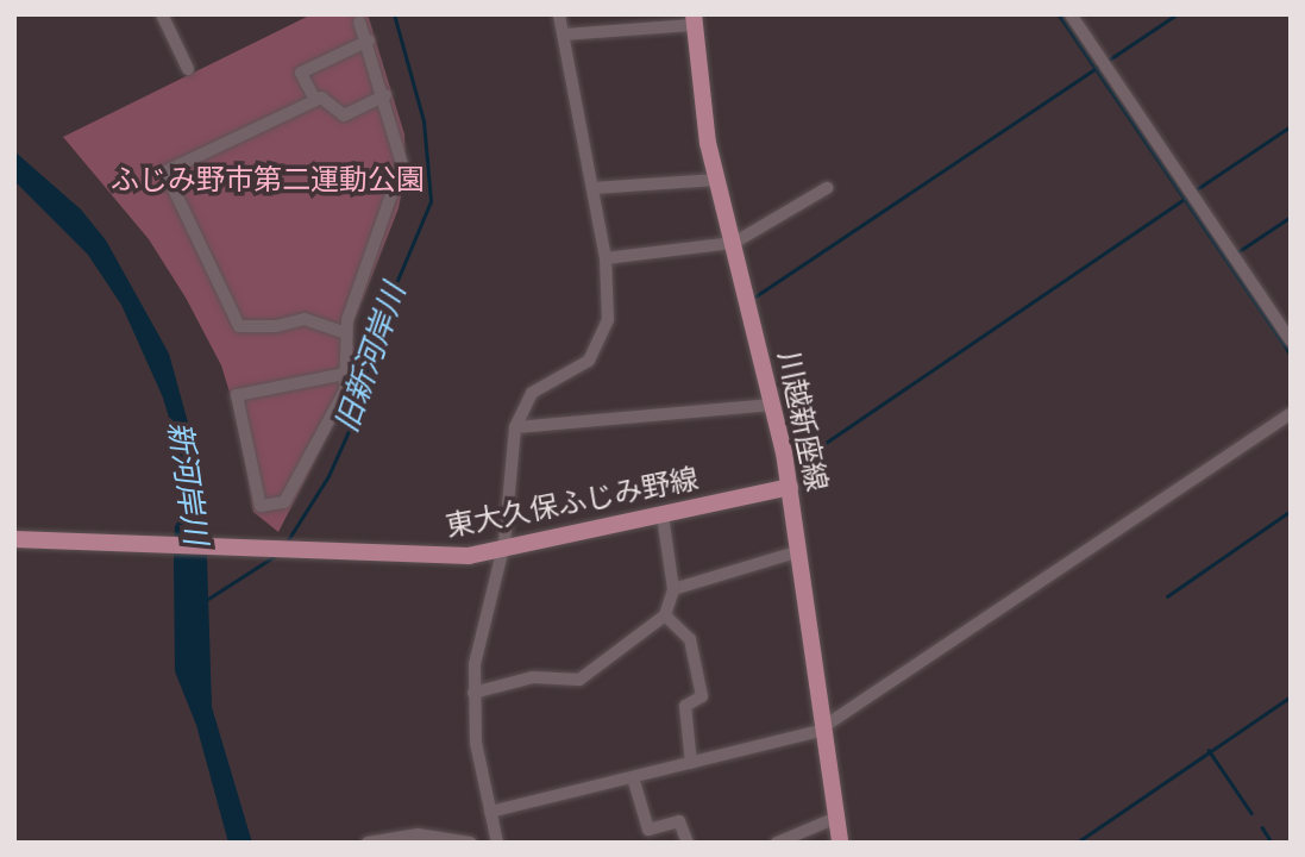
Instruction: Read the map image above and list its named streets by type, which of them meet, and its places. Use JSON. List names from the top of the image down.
{
  "streets": {
    "main road": ["川越新座線", "東大久保ふじみ野線"]
  },
  "crossings": [
    ["川越新座線", "東大久保ふじみ野線"]
  ],
  "water": ["旧新河岸川", "新河岸川"],
  "parks": ["ふじみ野市第二運動公園"]
}
